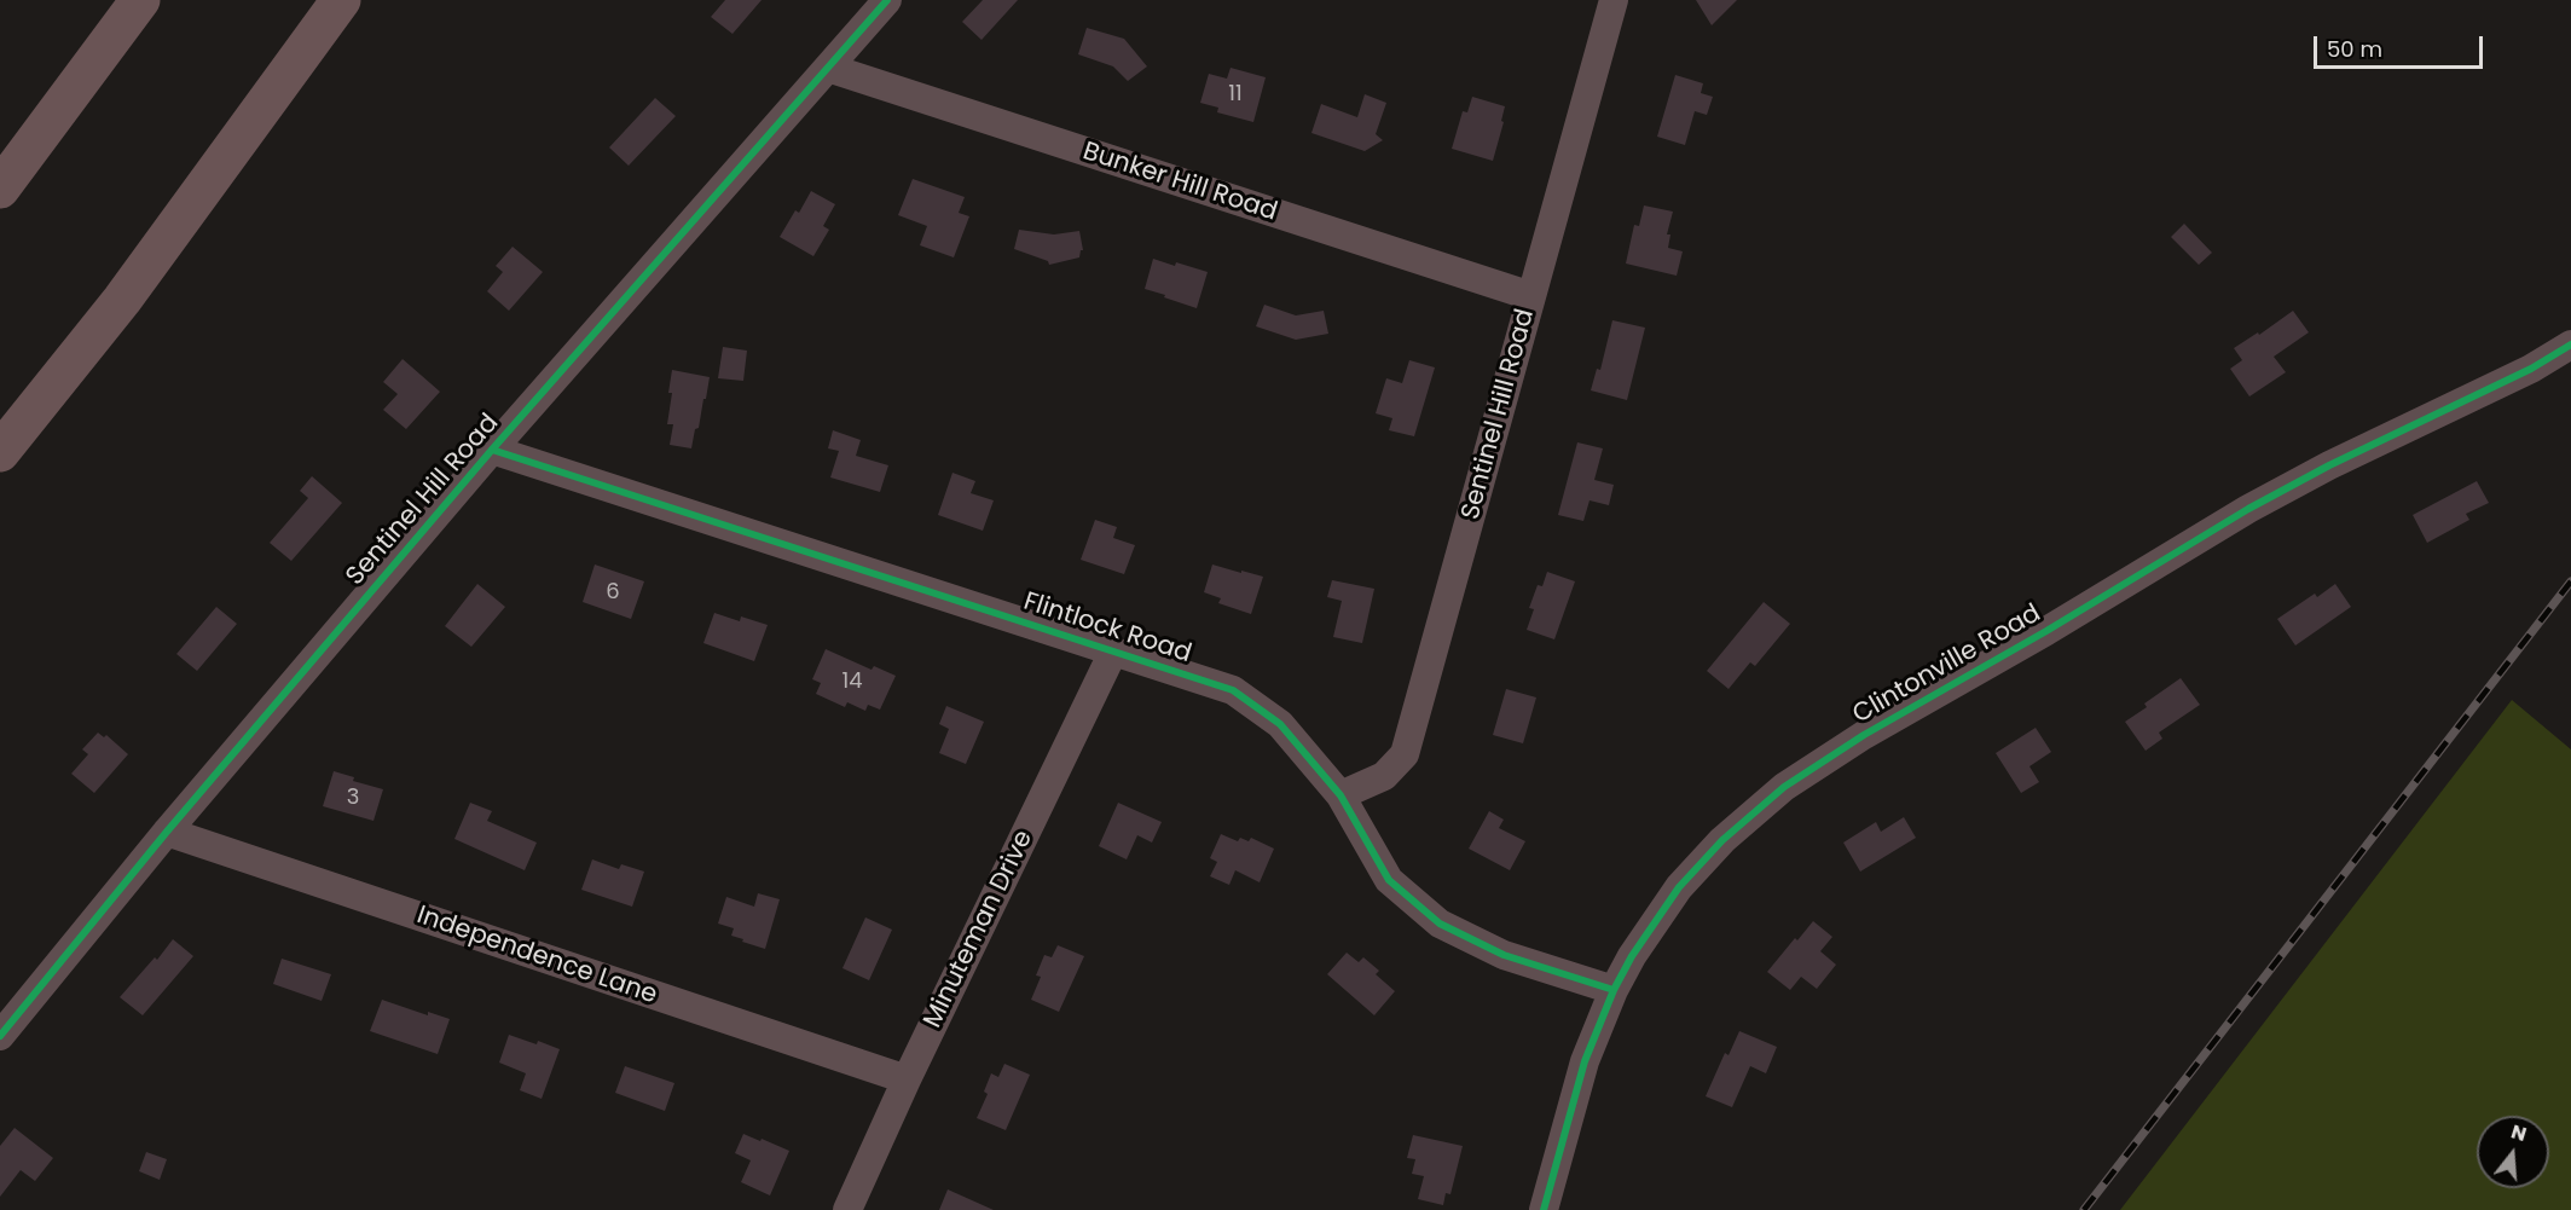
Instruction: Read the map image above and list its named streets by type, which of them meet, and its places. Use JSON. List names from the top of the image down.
{
  "streets": {
    "street": [
      "Bunker Hill Road",
      "Sentinel Hill Road",
      "Flintlock Road",
      "Clintonville Road",
      "Minuteman Drive",
      "Independence Lane"
    ]
  },
  "crossings": [
    ["Bunker Hill Road", "Sentinel Hill Road"],
    ["Sentinel Hill Road", "Flintlock Road"],
    ["Sentinel Hill Road", "Independence Lane"],
    ["Flintlock Road", "Clintonville Road"],
    ["Flintlock Road", "Minuteman Drive"],
    ["Minuteman Drive", "Independence Lane"]
  ],
  "house_numbers": [
    "11",
    "6",
    "14",
    "3"
  ],
  "scale_bar": "50 m",
  "north": "top"
}
